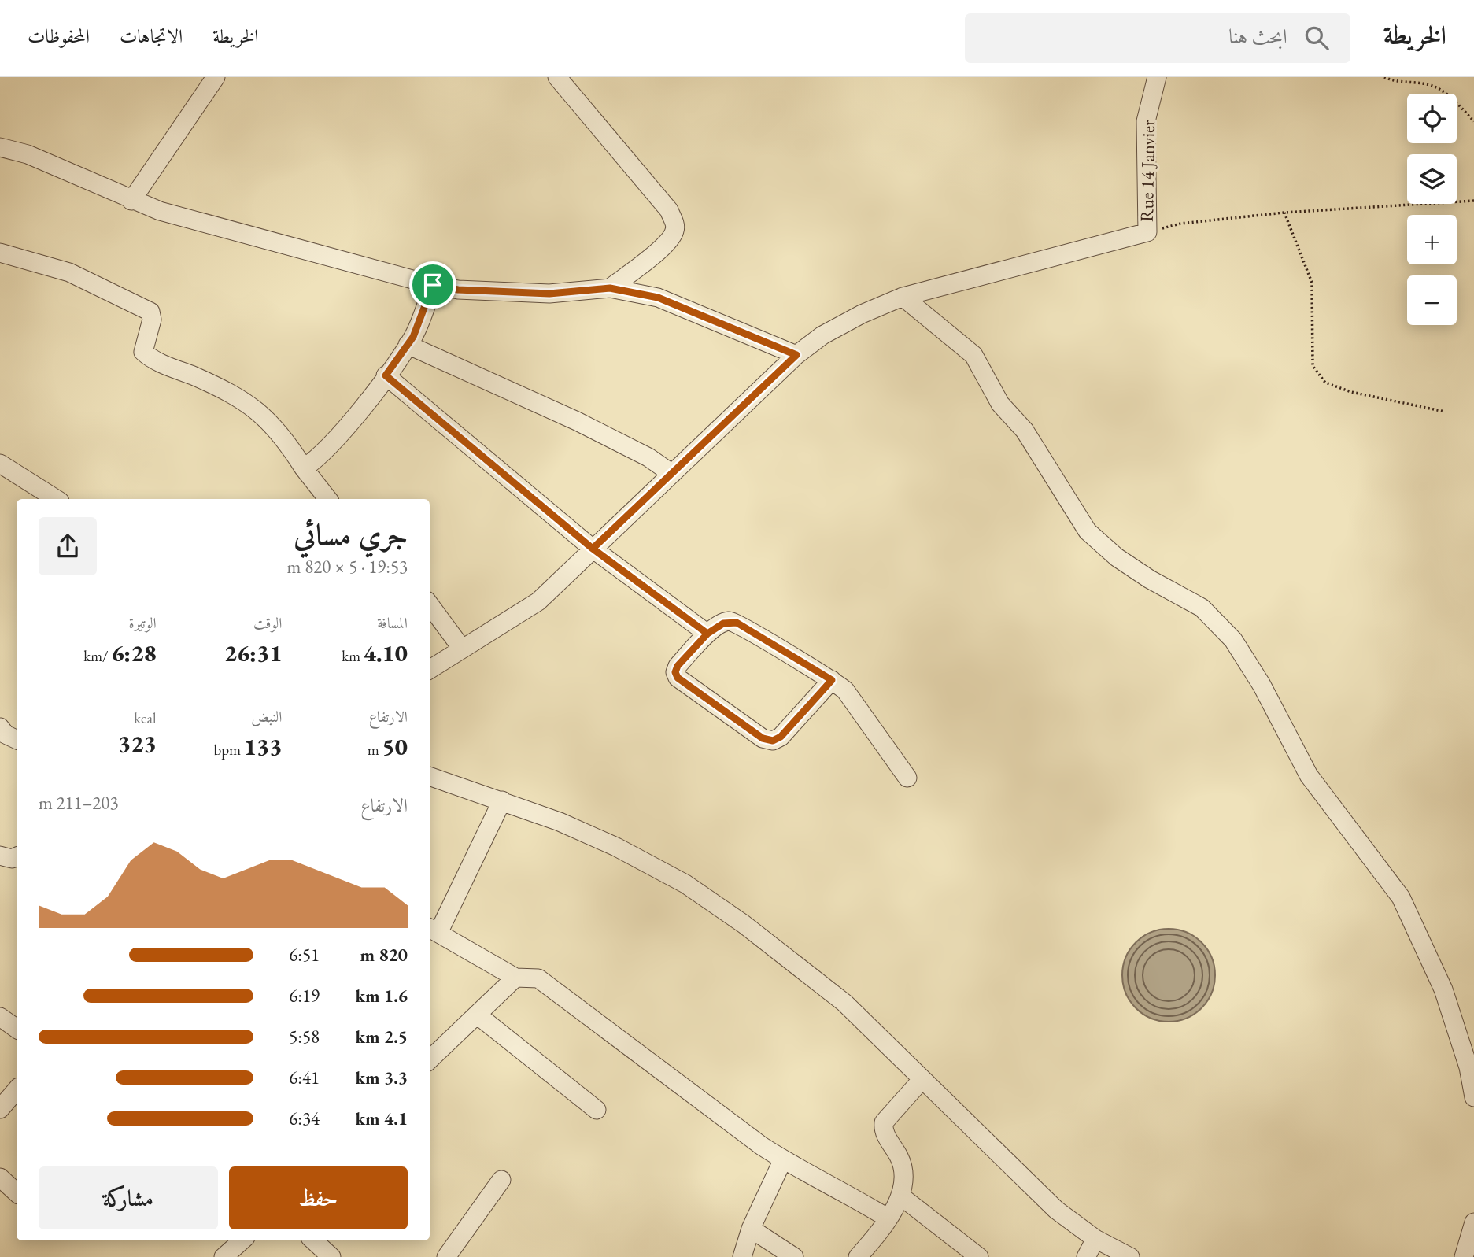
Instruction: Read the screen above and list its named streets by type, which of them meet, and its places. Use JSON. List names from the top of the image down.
{
  "streets": {
    "street": ["Rue 14 Janvier"]
  },
  "page": {
    "header": "الخريطة",
    "search": "ابحث هنا",
    "nav": ["الخريطة", "الاتجاهات", "المحفوظات"],
    "map_buttons": ["+", "−"],
    "heading": ["جري مسائي", "19:53 · 5 × 820 m"],
    "stats": [
      ["المسافة", "4.10 km"],
      ["الوقت", "26:31"],
      ["الوتيرة", "6:28 /km"],
      ["الارتفاع", "50 m"],
      ["النبض", "133 bpm"],
      ["kcal", "323"]
    ],
    "chart": ["الارتفاع", "203–211 m"],
    "list": [
      {
        "name": "820 m",
        "note": "6:51"
      },
      {
        "name": "1.6 km",
        "note": "6:19"
      },
      {
        "name": "2.5 km",
        "note": "5:58"
      },
      {
        "name": "3.3 km",
        "note": "6:41"
      },
      {
        "name": "4.1 km",
        "note": "6:34"
      }
    ],
    "buttons": ["حفظ", "مشاركة"]
  }
}
